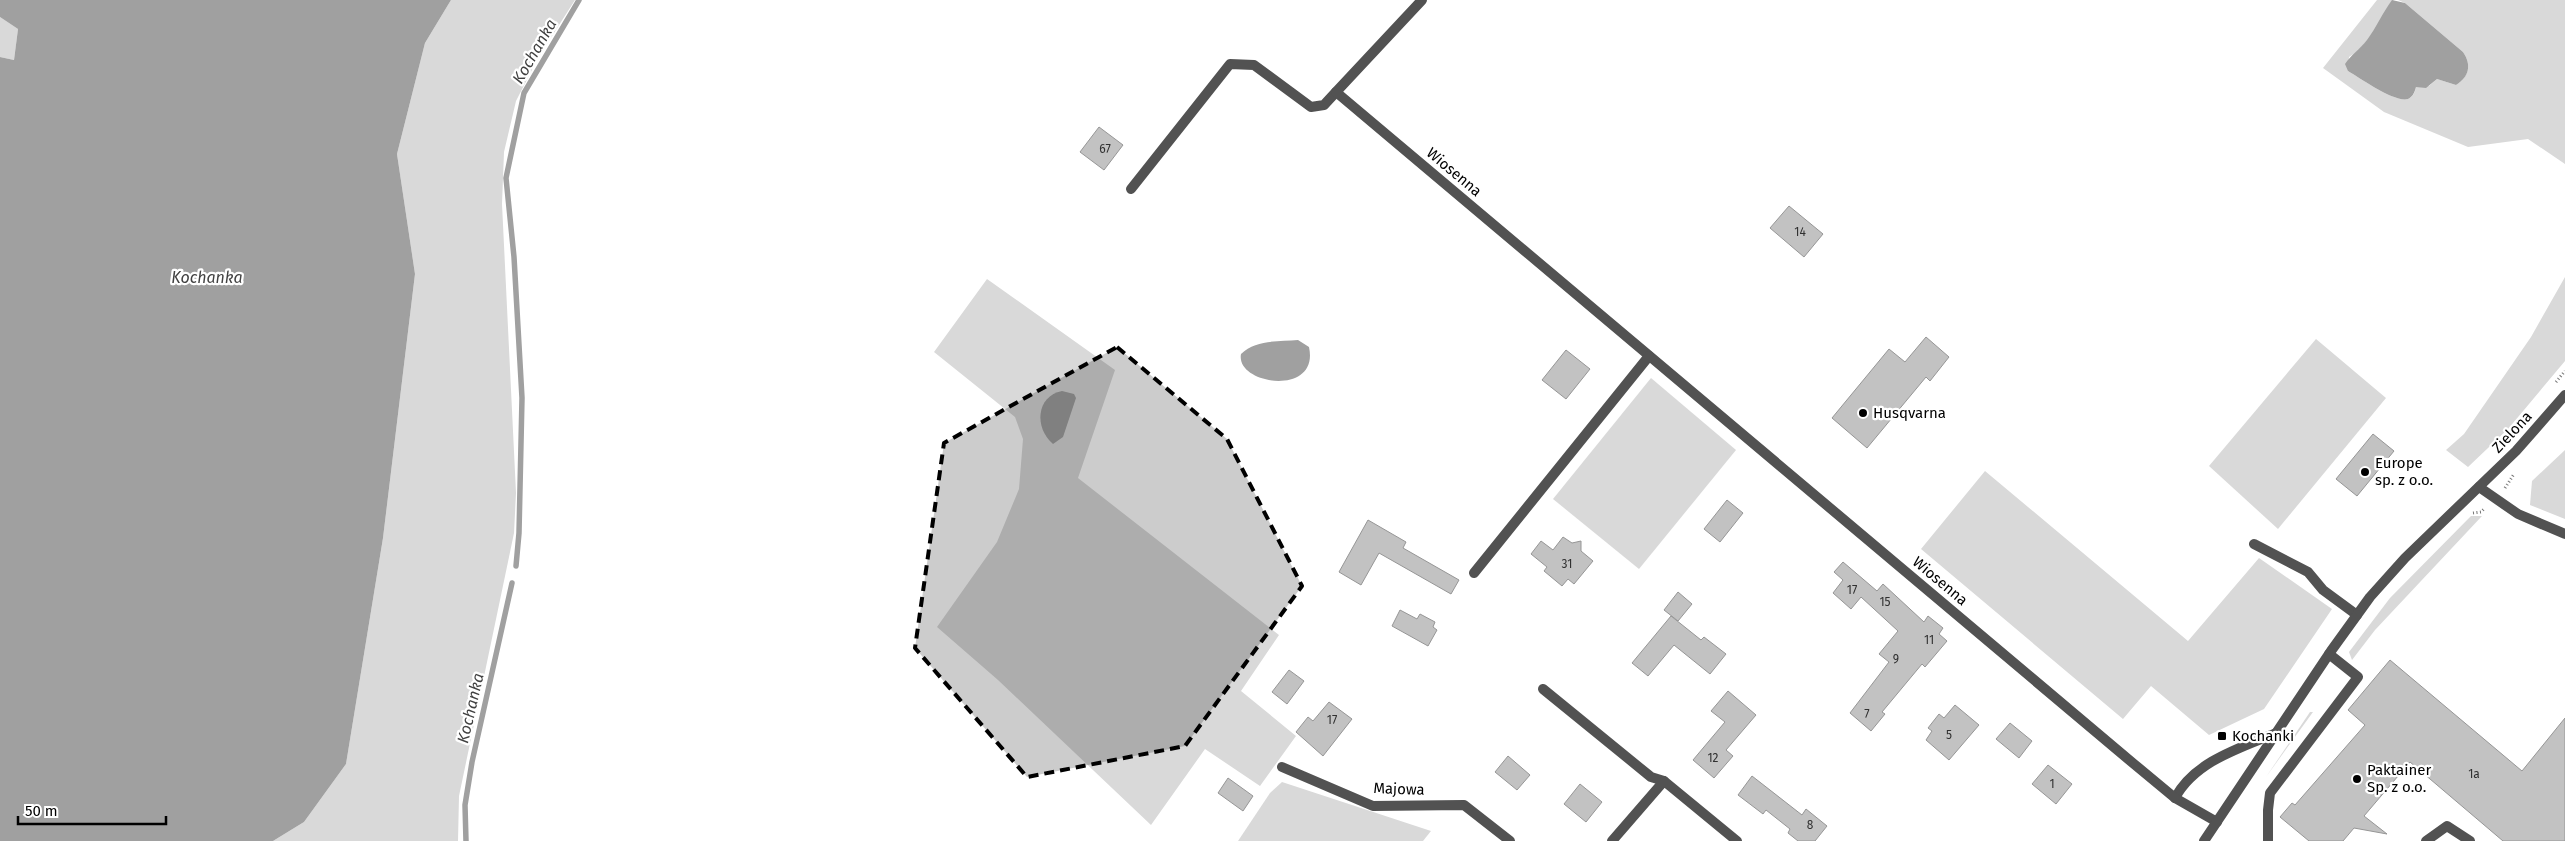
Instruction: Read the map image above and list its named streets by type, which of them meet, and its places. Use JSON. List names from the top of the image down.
{
  "streets": {
    "street": ["Wiosenna", "Zielona", "Majowa"]
  },
  "water": ["Kochanka"],
  "places": {
    "other": ["Husqvarna", "Europe sp. z o.o.", "Paktainer Sp. z o.o."],
    "transit": ["Kochanki"]
  },
  "house_numbers": [
    "67",
    "14",
    "31",
    "17",
    "15",
    "11",
    "9",
    "7",
    "17",
    "5",
    "12",
    "1a",
    "1",
    "8"
  ],
  "scale_bar": "50 m"
}
